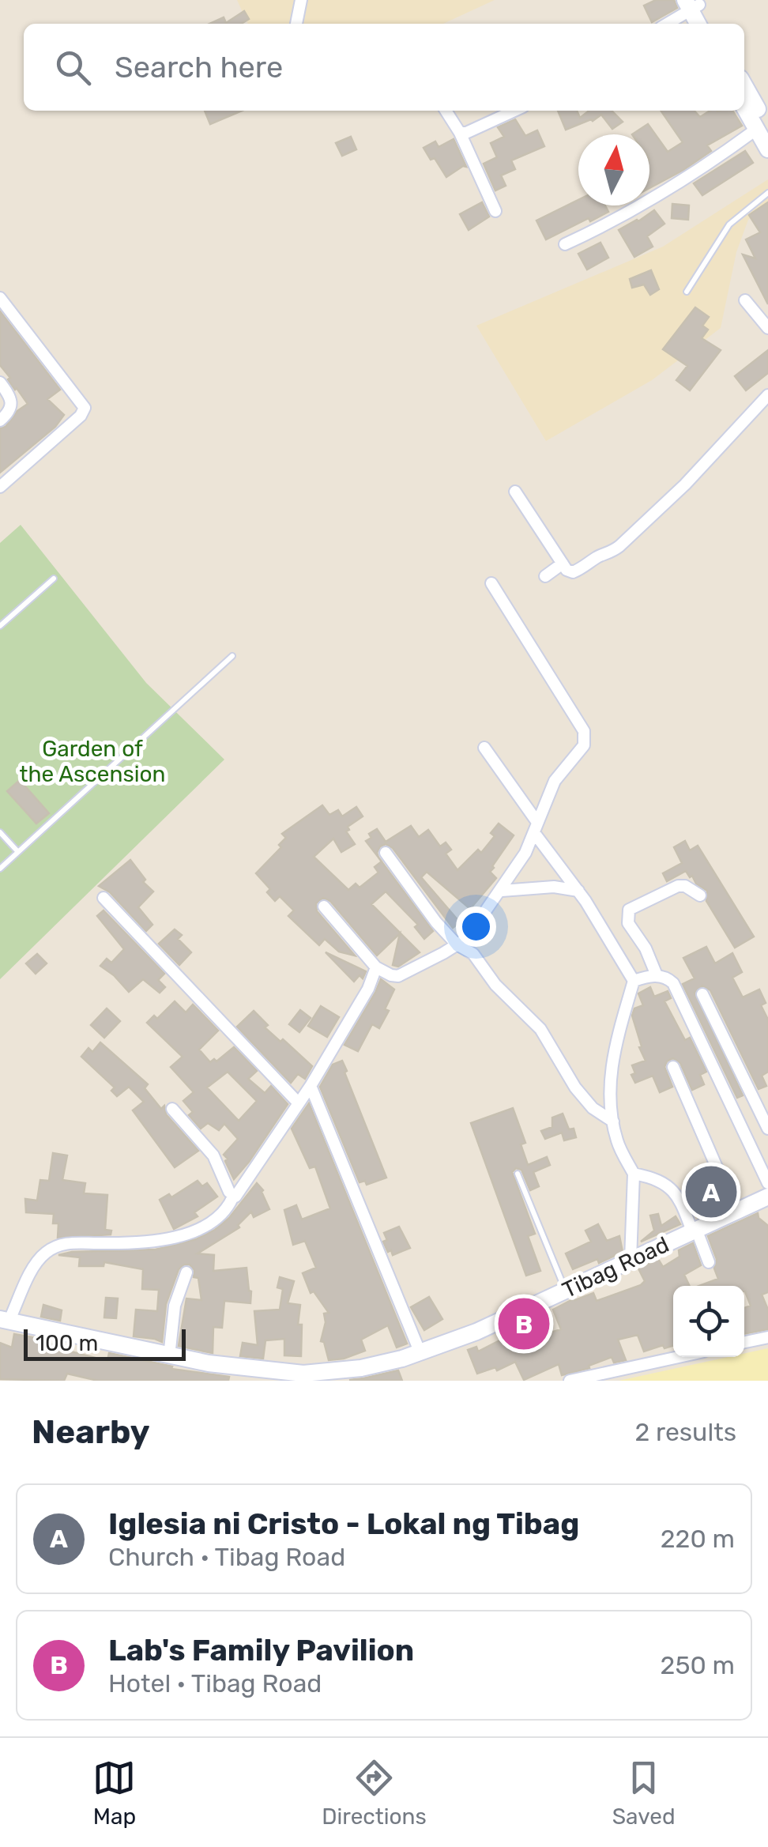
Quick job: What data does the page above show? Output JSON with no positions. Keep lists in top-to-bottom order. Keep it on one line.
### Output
{"streets":{"street":["Tibag Road"]},"parks":["Garden of the Ascension"],"scale_bar":"100 m","north":"top","page":{"search":"Search here","pins":["A","B"],"scale":"100 m","heading":["Nearby","2 results"],"list":[{"mark":"A","name":"Iglesia ni Cristo - Lokal ng Tibag","note":"Church · Tibag Road","value":"220 m"},{"mark":"B","name":"Lab's Family Pavilion","note":"Hotel · Tibag Road","value":"250 m"}],"nav":["Map","Directions","Saved"]}}
